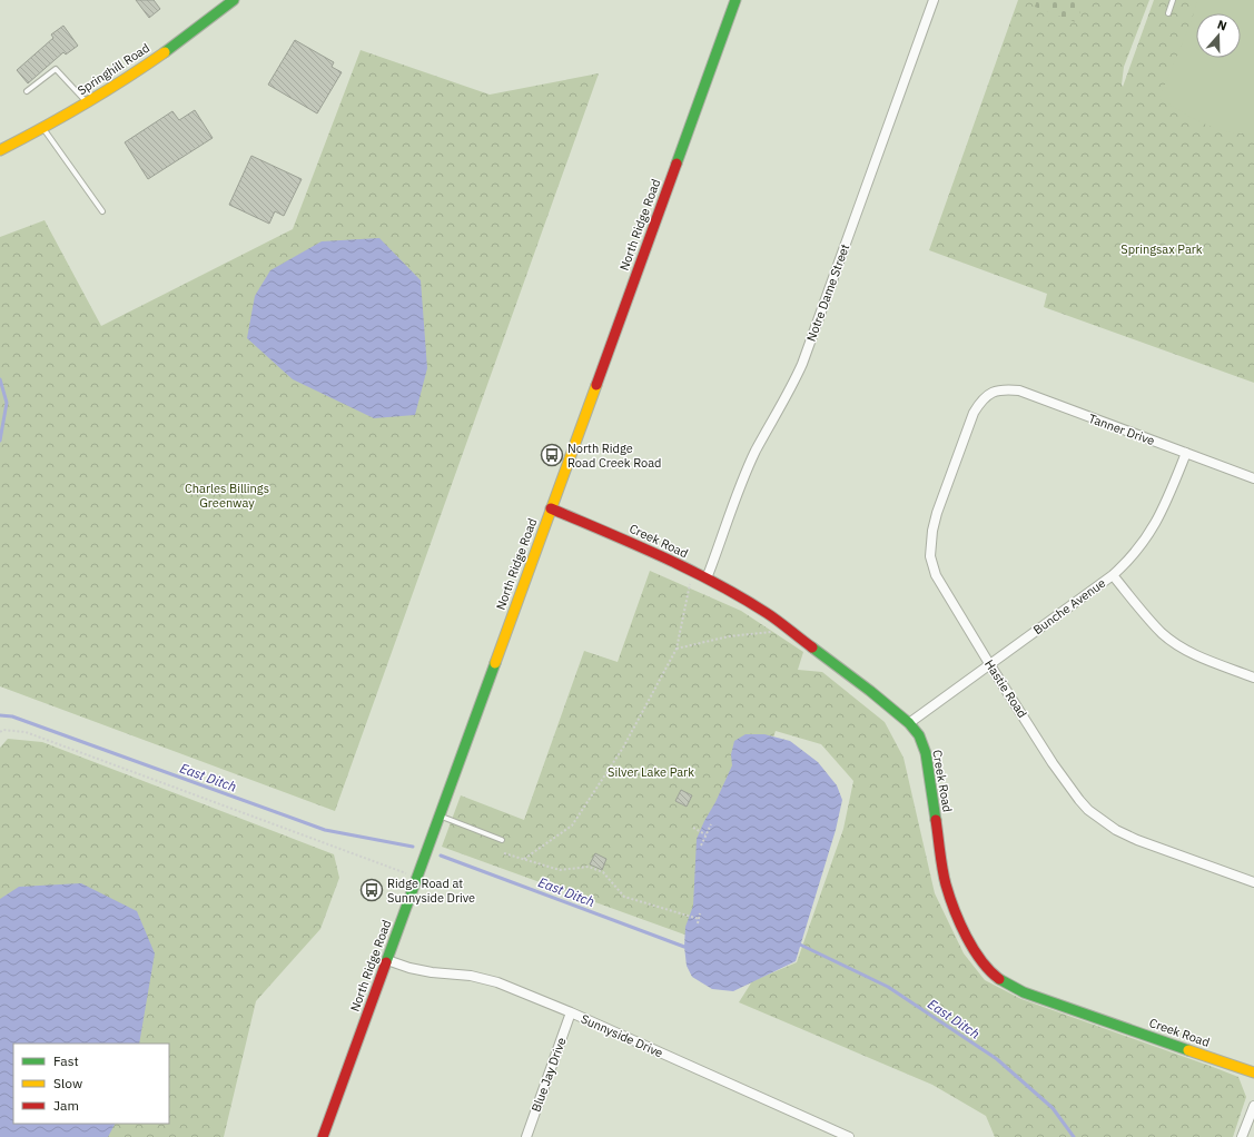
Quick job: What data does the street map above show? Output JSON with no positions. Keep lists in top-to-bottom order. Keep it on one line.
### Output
{"streets":{"street":["Springhill Road","North Ridge Road","Notre Dame Street","Tanner Drive","Creek Road","Bunche Avenue","Hastie Road","Sunnyside Drive","Blue Jay Drive"]},"crossings":[["North Ridge Road","Creek Road"],["North Ridge Road","Sunnyside Drive"],["Notre Dame Street","Creek Road"],["Tanner Drive","Bunche Avenue"],["Tanner Drive","Hastie Road"],["Creek Road","Bunche Avenue"],["Bunche Avenue","Hastie Road"],["Sunnyside Drive","Blue Jay Drive"]],"water":["East Ditch"],"parks":["Springsax Park","Charles Billings Greenway","Silver Lake Park"],"places":{"bus stop":["North Ridge Road Creek Road","Ridge Road at Sunnyside Drive"]},"legend":["Fast","Slow","Jam"],"north":"top"}
